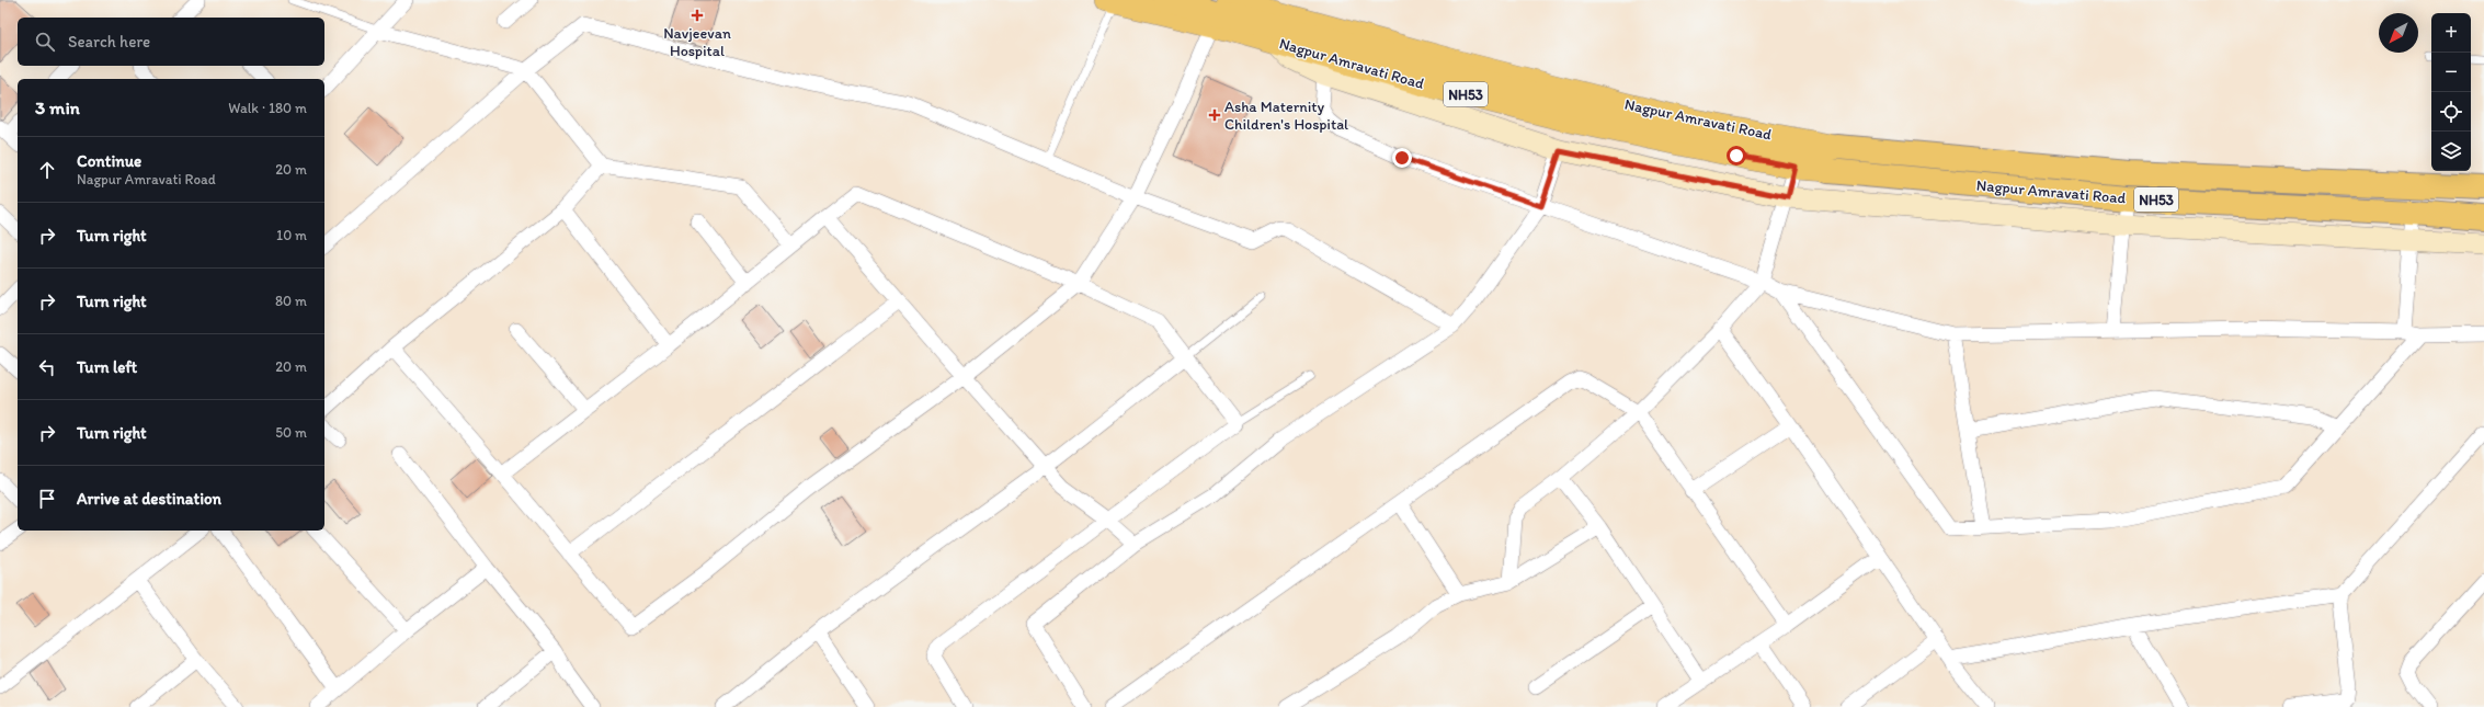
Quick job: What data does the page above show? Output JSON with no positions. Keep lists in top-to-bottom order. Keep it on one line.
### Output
{"streets":{"highway":["Nagpur Amravati Road","NH53"]},"places":{"health":["Navjeevan Hospital","Asha Maternity Children's Hospital"]},"north":"bottom left","page":{"map_buttons":["+","−"],"search":"Search here","heading":["3 min","Walk · 180 m"],"list":[["Continue","Nagpur Amravati Road","20 m"],["Turn right","10 m"],["Turn right","80 m"],["Turn left","20 m"],["Turn right","50 m"],"Arrive at destination"]}}
